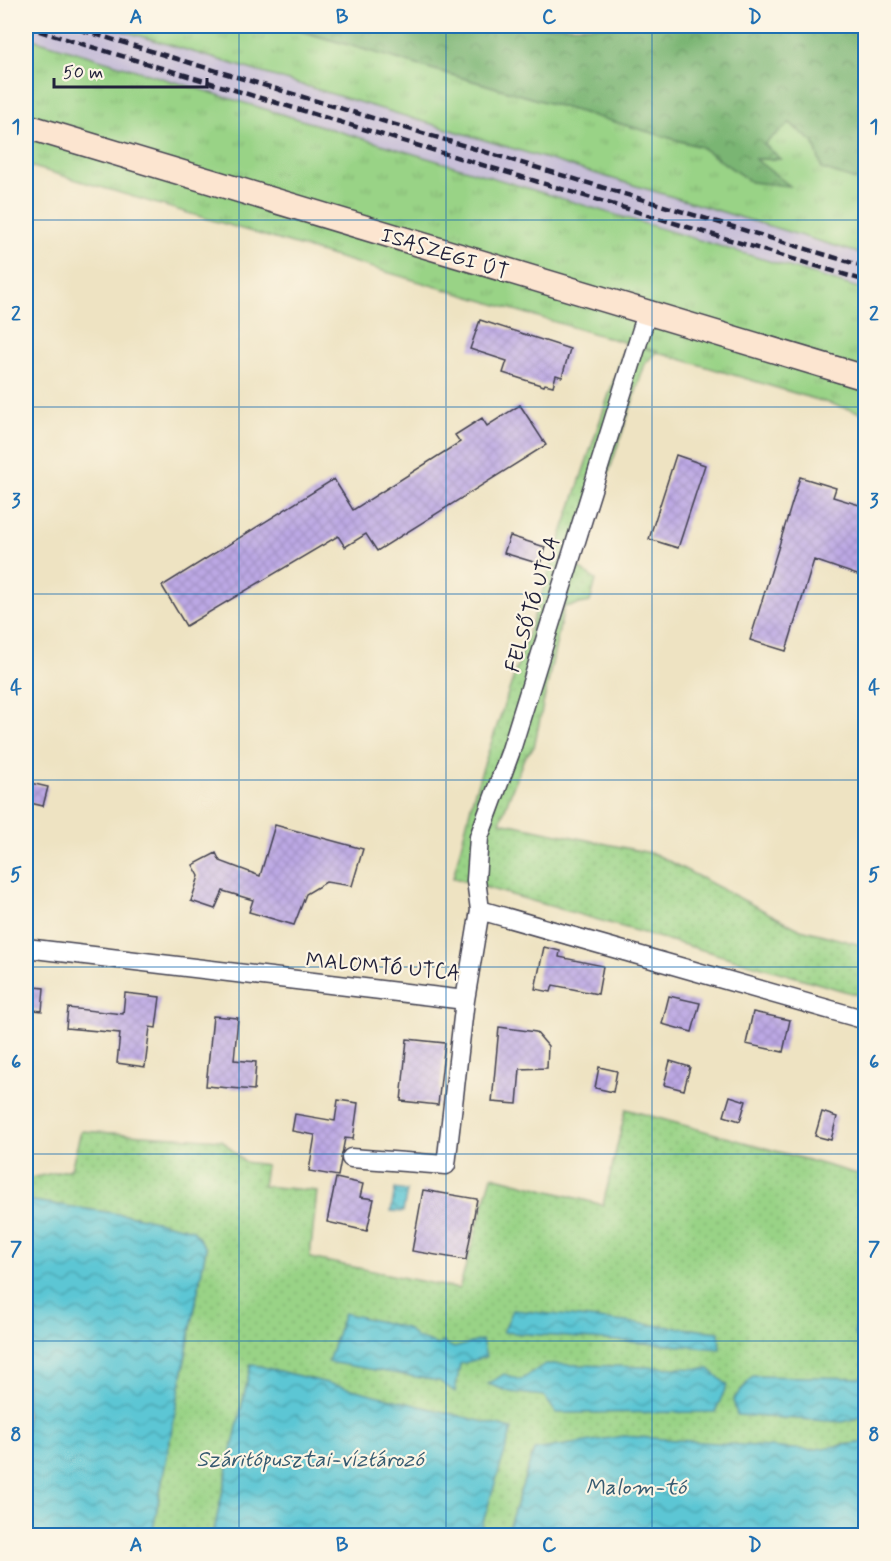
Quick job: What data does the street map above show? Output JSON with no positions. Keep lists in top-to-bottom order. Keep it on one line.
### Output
{"streets":{"main road":["ISASZEGI ÚT"],"street":["FELSŐTÓ UTCA","MALOMTÓ UTCA"]},"crossings":[["ISASZEGI ÚT","FELSŐTÓ UTCA"],["FELSŐTÓ UTCA","MALOMTÓ UTCA"]],"water":["Száritópusztai-víztározó","Malom-tó"],"scale_bar":"50 m","grid":{"columns":["A","B","C","D"],"rows":["1","2","3","4","5","6","7","8"]}}
